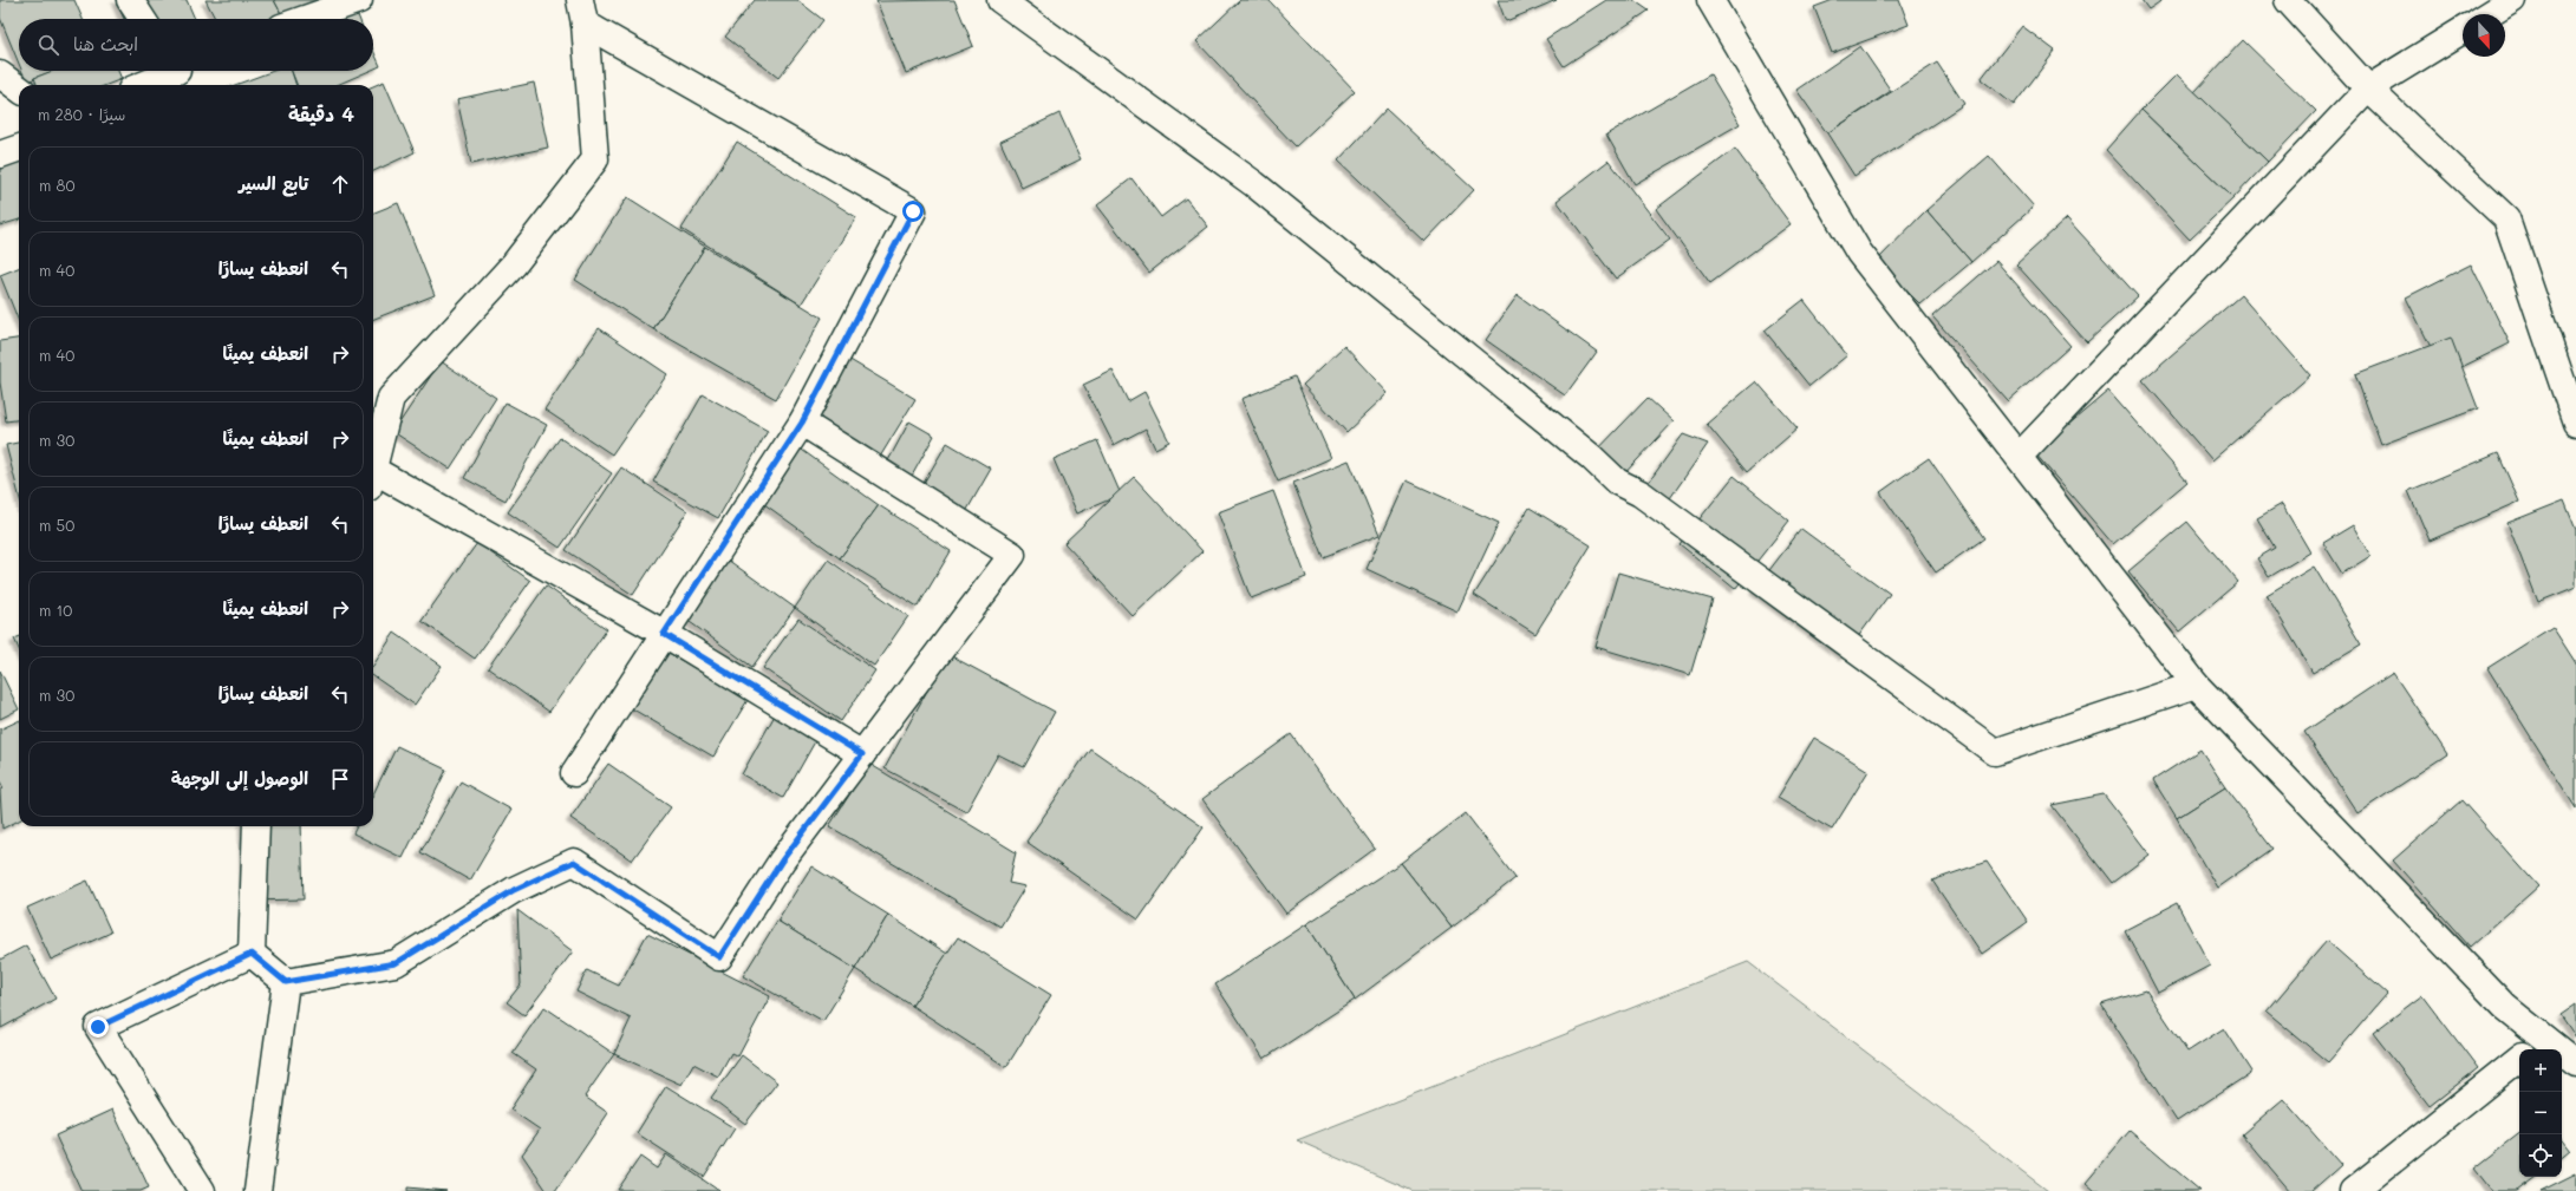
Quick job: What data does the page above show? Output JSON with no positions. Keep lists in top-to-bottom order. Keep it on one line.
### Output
{"north":"bottom","page":{"search":"ابحث هنا","heading":["4 دقيقة","سيرًا · 280 m"],"list":[["تابع السير","80 m"],["انعطف يسارًا","40 m"],["انعطف يمينًا","40 m"],["انعطف يمينًا","30 m"],["انعطف يسارًا","50 m"],["انعطف يمينًا","10 m"],["انعطف يسارًا","30 m"],"الوصول إلى الوجهة"],"map_buttons":["+","−"]}}
